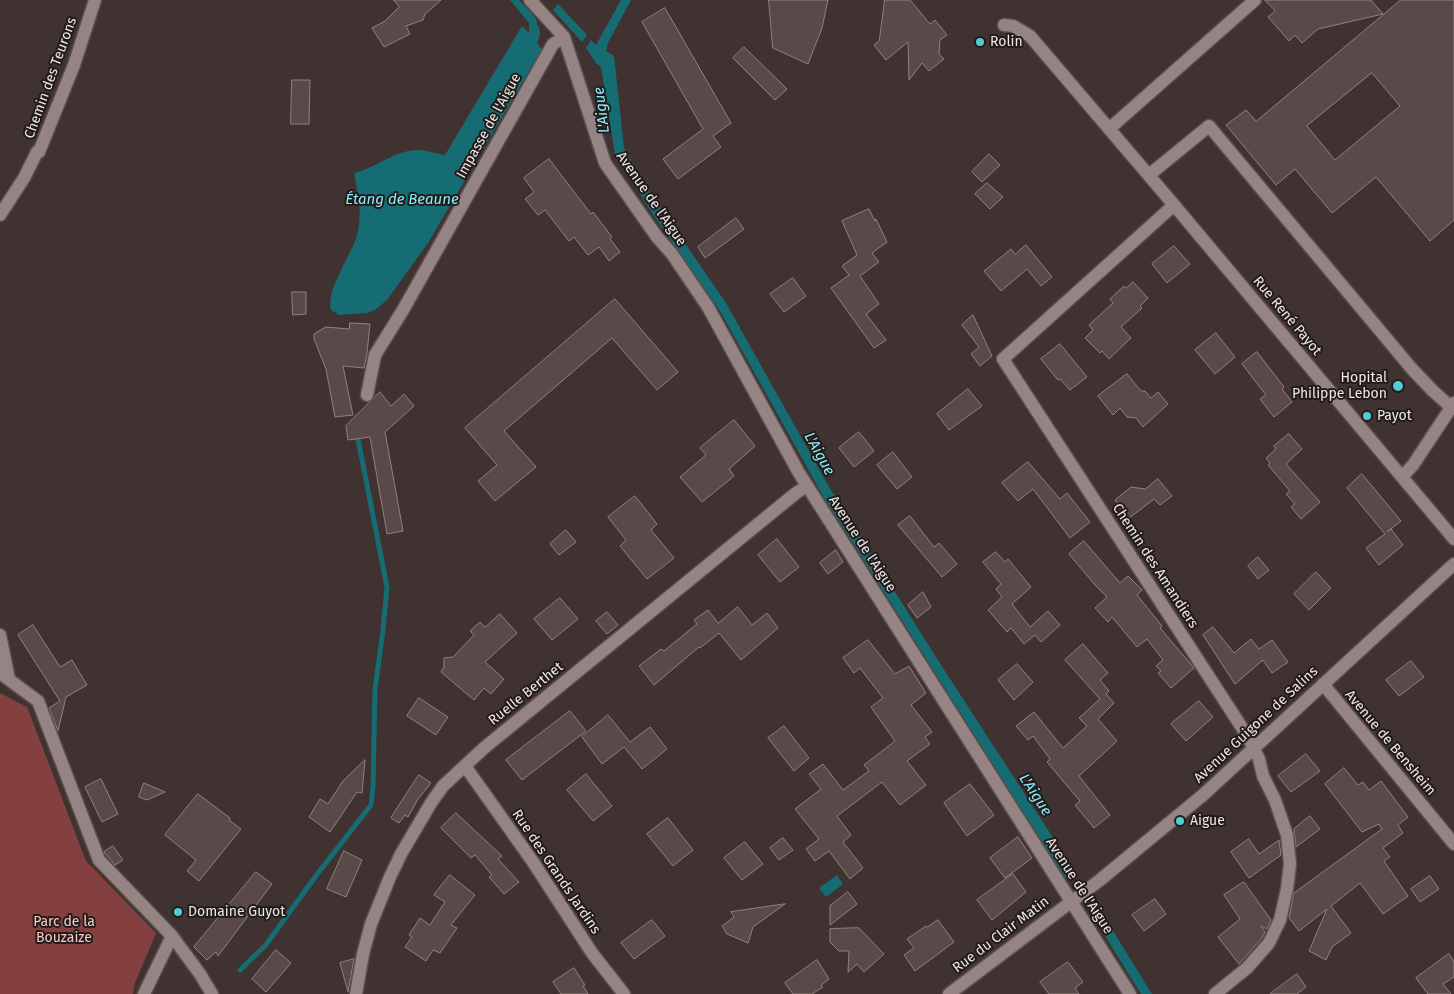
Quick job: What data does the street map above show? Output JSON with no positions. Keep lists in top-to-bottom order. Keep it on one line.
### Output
{"streets":{"street":["Chemin des Teurons","Impasse de l'Aigue","Avenue de l'Aigue","Rue René Payot","Chemin des Amandiers","Ruelle Berthet","Avenue Guigone de Salins","Avenue de Bensheim","Rue des Grands Jardins","Rue du Clair Matin"]},"crossings":[["Impasse de l'Aigue","Avenue de l'Aigue"],["Avenue de l'Aigue","Ruelle Berthet"],["Avenue de l'Aigue","Avenue Guigone de Salins"],["Avenue de l'Aigue","Rue du Clair Matin"],["Rue René Payot","Chemin des Amandiers"],["Chemin des Amandiers","Avenue Guigone de Salins"],["Ruelle Berthet","Rue des Grands Jardins"],["Avenue Guigone de Salins","Avenue de Bensheim"],["Avenue Guigone de Salins","Rue du Clair Matin"]],"water":["L'Aigue","Étang de Beaune"],"parks":["Parc de la Bouzaize"],"places":["Rolin","Hopital Philippe Lebon","Payot","Aigue","Domaine Guyot"]}
